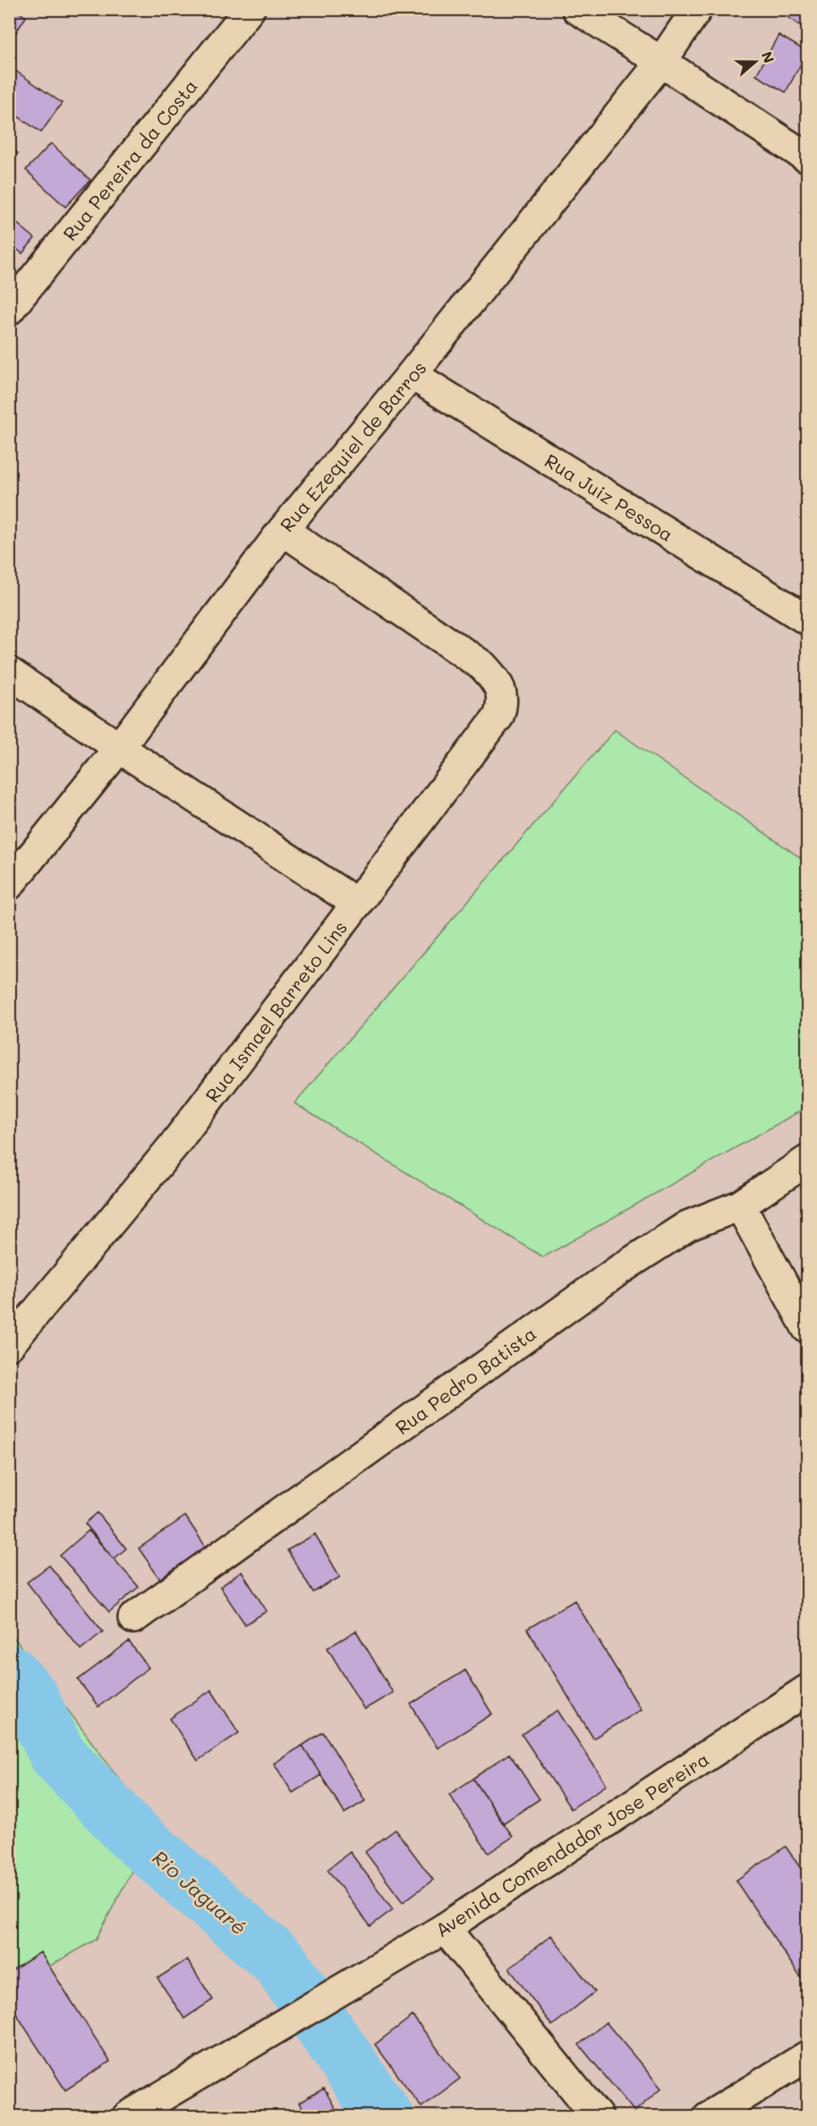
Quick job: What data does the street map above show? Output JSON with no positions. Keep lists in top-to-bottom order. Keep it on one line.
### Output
{"streets":{"street":["Rua Pereira da Costa","Rua Ezequiel de Barros","Rua Juiz Pessoa","Rua Ismael Barreto Lins","Rua Pedro Batista","Avenida Comendador Jose Pereira"]},"crossings":[["Rua Ezequiel de Barros","Rua Juiz Pessoa"],["Rua Ezequiel de Barros","Rua Ismael Barreto Lins"]],"water":["Rio Jaguaré"],"north":"right"}
